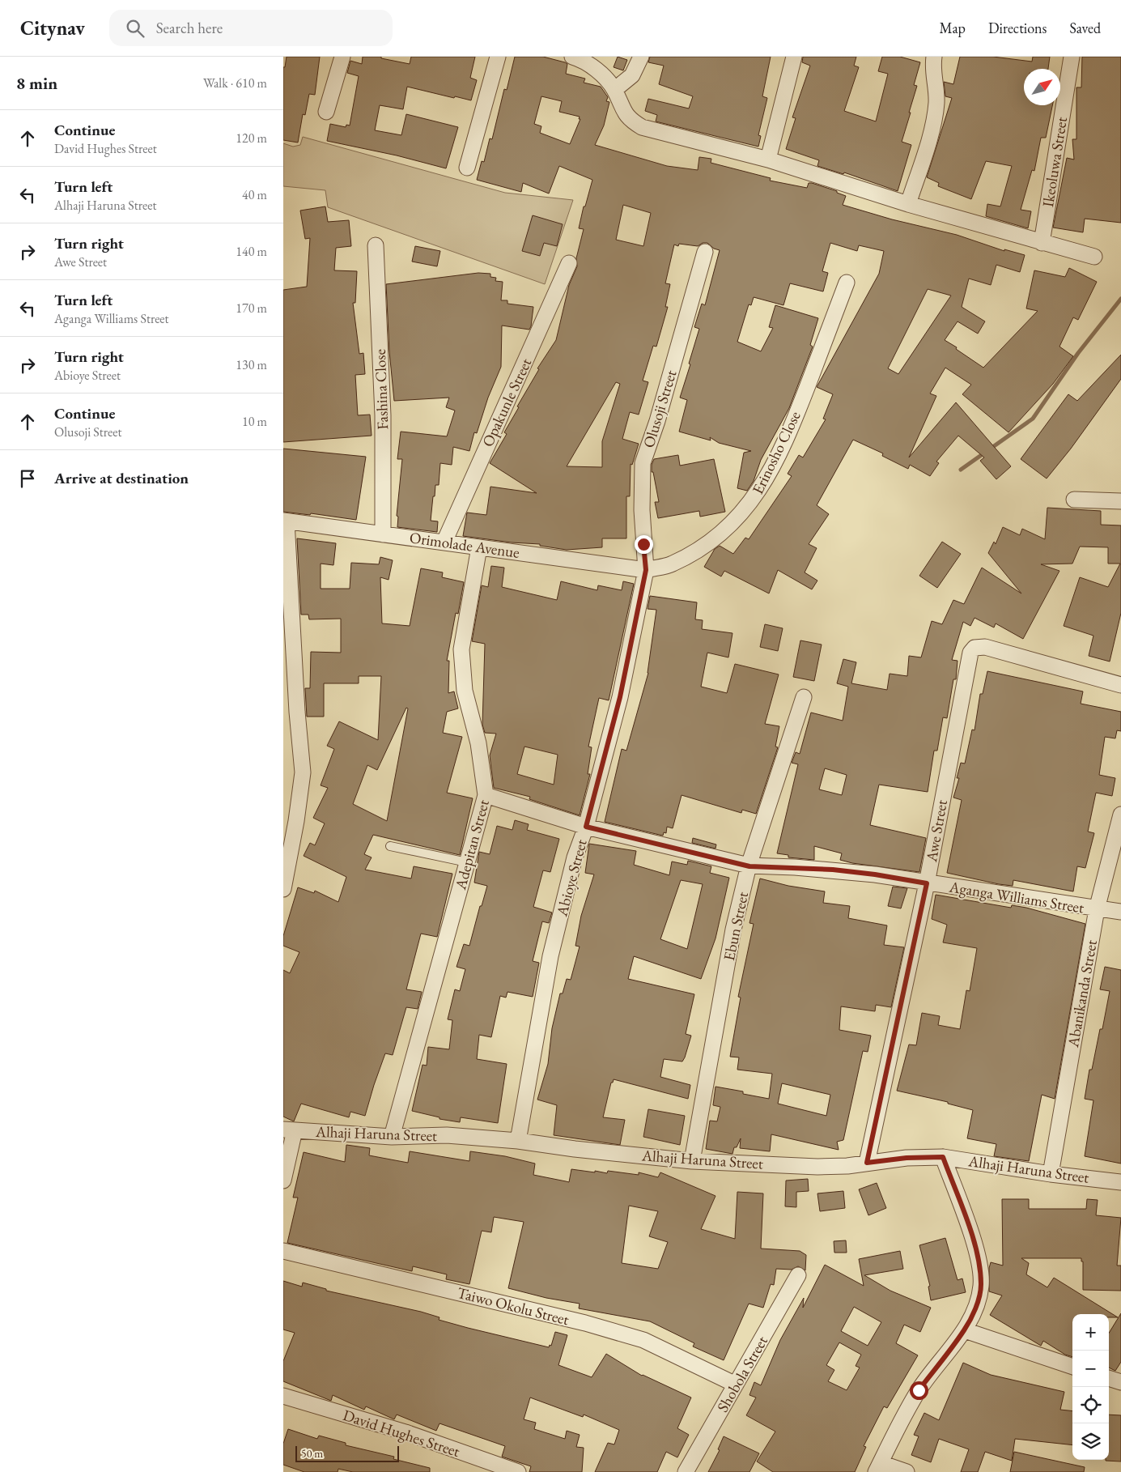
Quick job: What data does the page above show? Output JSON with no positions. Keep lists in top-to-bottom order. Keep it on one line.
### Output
{"streets":{"street":["Ikeoluwa Street","Fashina Close","Opakunle Street","Olusoji Street","Erinosho Close","Orimolade Avenue","Awe Street","Adepitan Street","Abioye Street","Aganga Williams Street","Ebun Street","Abanikanda Street","Alhaji Haruna Street","Taiwo Okolu Street","Shobola Street","David Hughes Street"]},"crossings":[["Fashina Close","Orimolade Avenue"],["Opakunle Street","Orimolade Avenue"],["Olusoji Street","Erinosho Close"],["Olusoji Street","Orimolade Avenue"],["Olusoji Street","Abioye Street"],["Erinosho Close","Orimolade Avenue"],["Erinosho Close","Abioye Street"],["Orimolade Avenue","Adepitan Street"],["Orimolade Avenue","Abioye Street"],["Awe Street","Aganga Williams Street"],["Awe Street","Alhaji Haruna Street"],["Adepitan Street","Aganga Williams Street"],["Adepitan Street","Alhaji Haruna Street"],["Abioye Street","Aganga Williams Street"],["Abioye Street","Alhaji Haruna Street"],["Aganga Williams Street","Ebun Street"],["Aganga Williams Street","Abanikanda Street"],["Ebun Street","Alhaji Haruna Street"],["Abanikanda Street","Alhaji Haruna Street"],["Taiwo Okolu Street","Shobola Street"]],"scale_bar":"50 m","north":"top right","page":{"header":"Citynav","search":"Search here","nav":["Map","Directions","Saved"],"heading":["8 min","Walk · 610 m"],"list":[["Continue","David Hughes Street","120 m"],["Turn left","Alhaji Haruna Street","40 m"],["Turn right","Awe Street","140 m"],["Turn left","Aganga Williams Street","170 m"],["Turn right","Abioye Street","130 m"],["Continue","Olusoji Street","10 m"],"Arrive at destination"],"map_buttons":["+","−"],"scale":"50 m"}}
